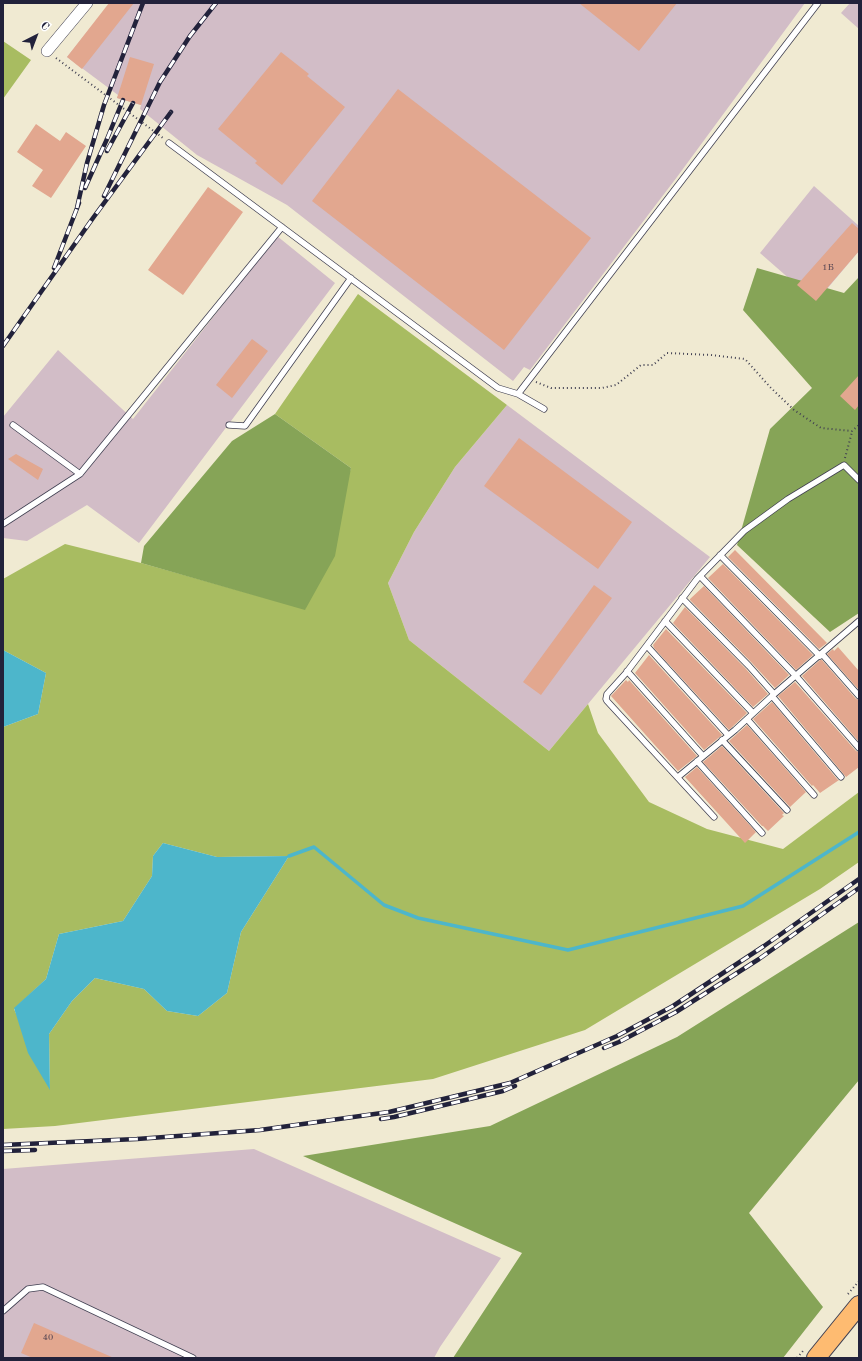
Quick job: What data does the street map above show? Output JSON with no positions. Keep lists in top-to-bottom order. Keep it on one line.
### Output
{"house_numbers":["1Б","40"],"north":"top right"}
